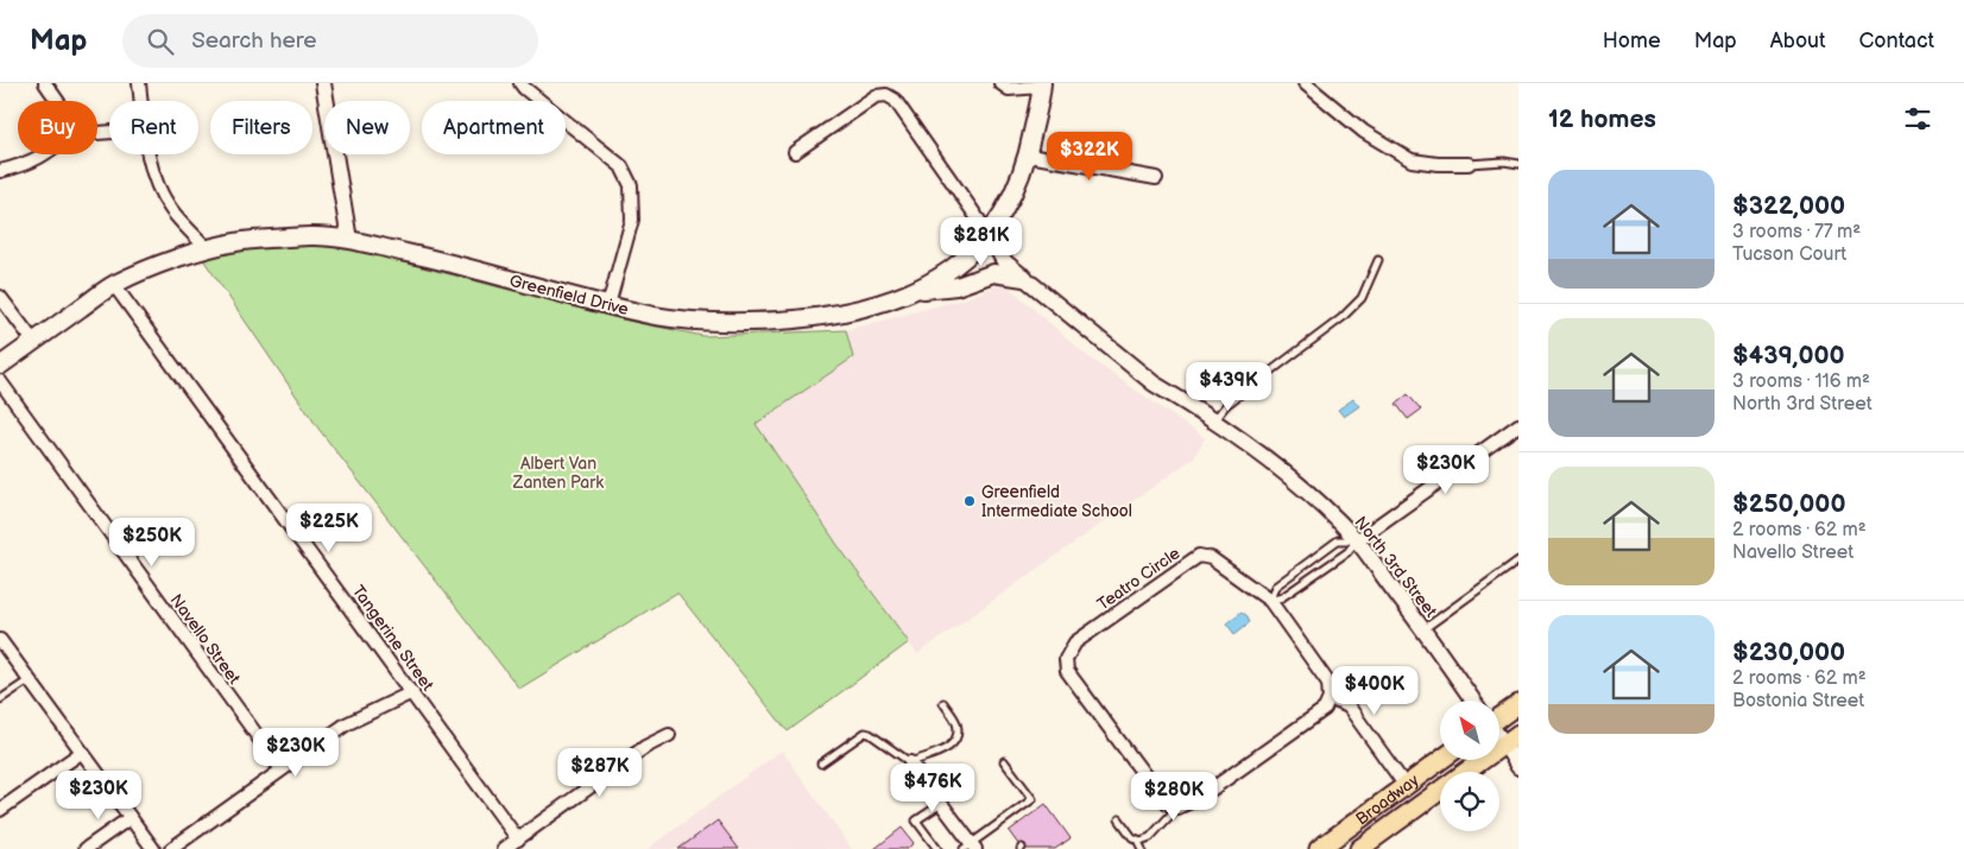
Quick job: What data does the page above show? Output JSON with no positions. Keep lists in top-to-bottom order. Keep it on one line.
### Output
{"streets":{"main road":["Greenfield Drive","Broadway"],"street":["North 3rd Street","Teatro Circle","Tangerine Street","Navello Street"]},"crossings":[["Greenfield Drive","North 3rd Street"],["Greenfield Drive","Tangerine Street"]],"parks":["Albert Van Zanten Park"],"places":["Greenfield Intermediate School"],"north":"top left","page":{"header":"Map","search":"Search here","nav":["Home","Map","About","Contact"],"heading":"12 homes","chip":["Buy","Rent","Filters","New","Apartment"],"price":["$322K","$281K","$439K","$230K","$225K","$250K","$400K","$230K","$287K","$476K","$230K","$280K"],"list":[{"name":"$322,000","note":"3 rooms · 77 m² · Tucson Court"},{"name":"$439,000","note":"3 rooms · 116 m² · North 3rd Street"},{"name":"$250,000","note":"2 rooms · 62 m² · Navello Street"},{"name":"$230,000","note":"2 rooms · 62 m² · Bostonia Street"}]}}
